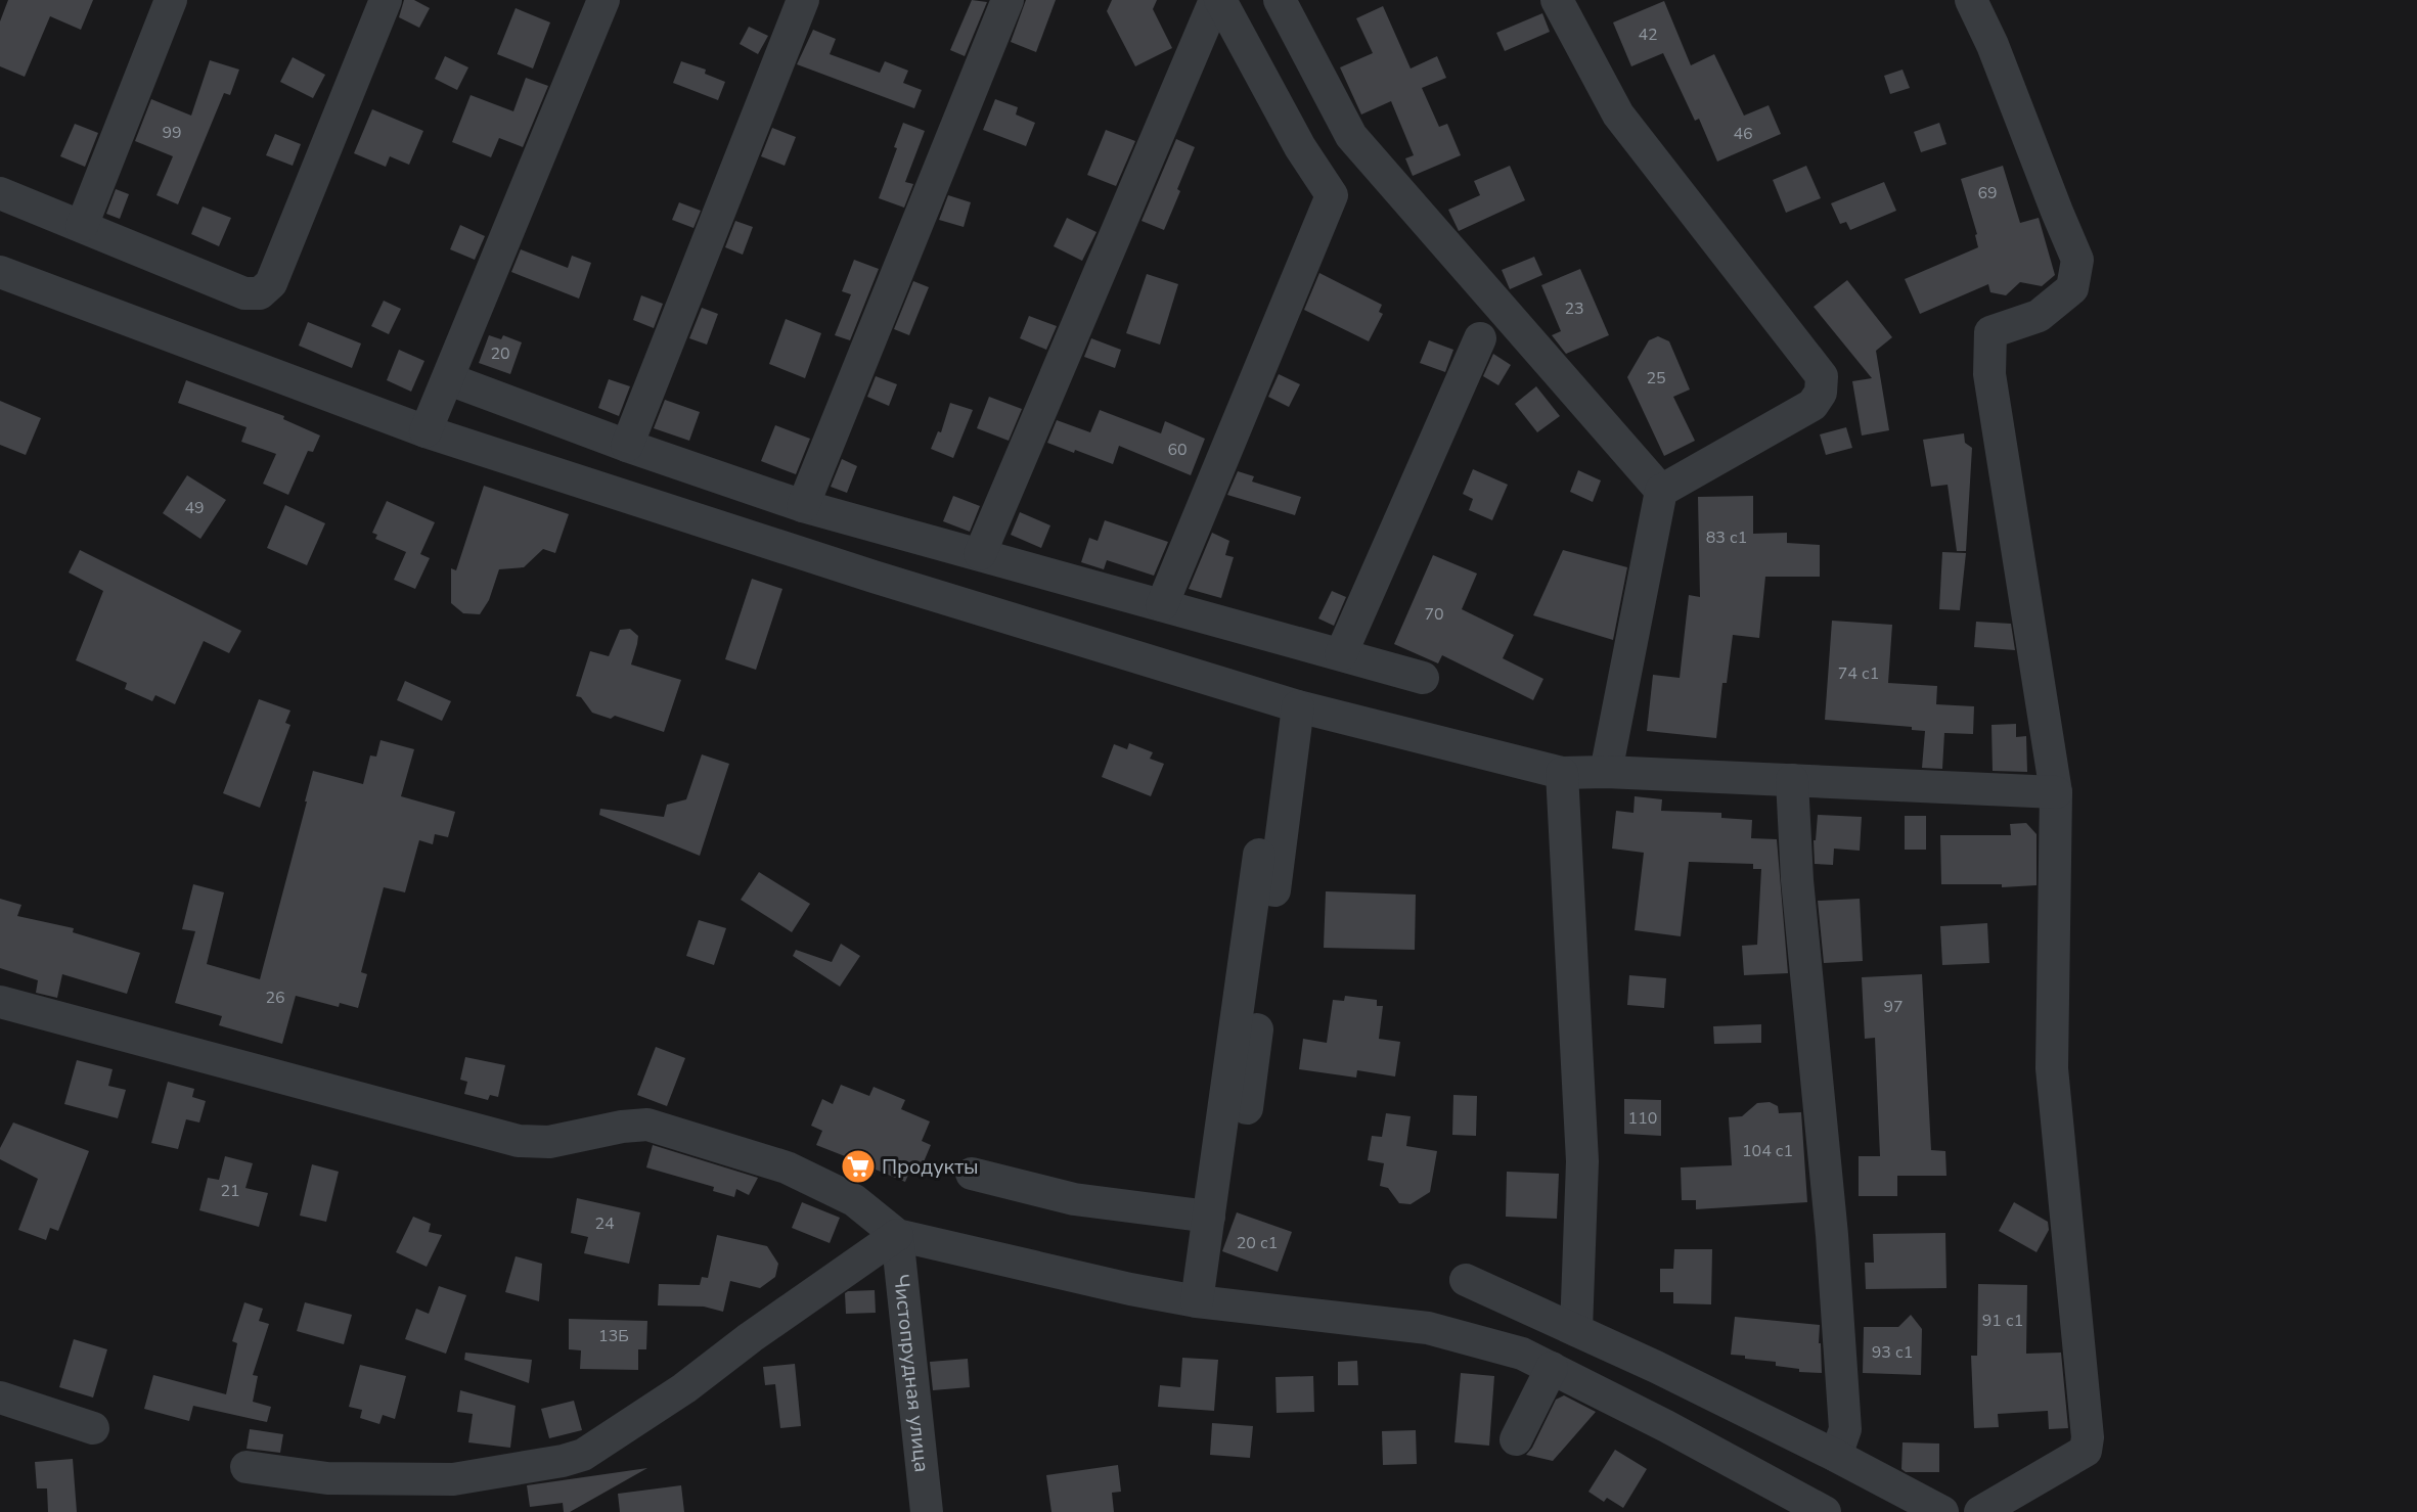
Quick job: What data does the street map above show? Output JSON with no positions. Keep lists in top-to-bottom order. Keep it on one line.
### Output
{"streets":{"street":["Чистопрудная улица"]},"places":{"supermarket":["Продукты"]},"house_numbers":["42","99","46","69","23","20","25","60","49","83 с1","70","74 с1","26","97","110","104 с1","21","24","20 с1","91 с1","13Б","93 с1"]}
